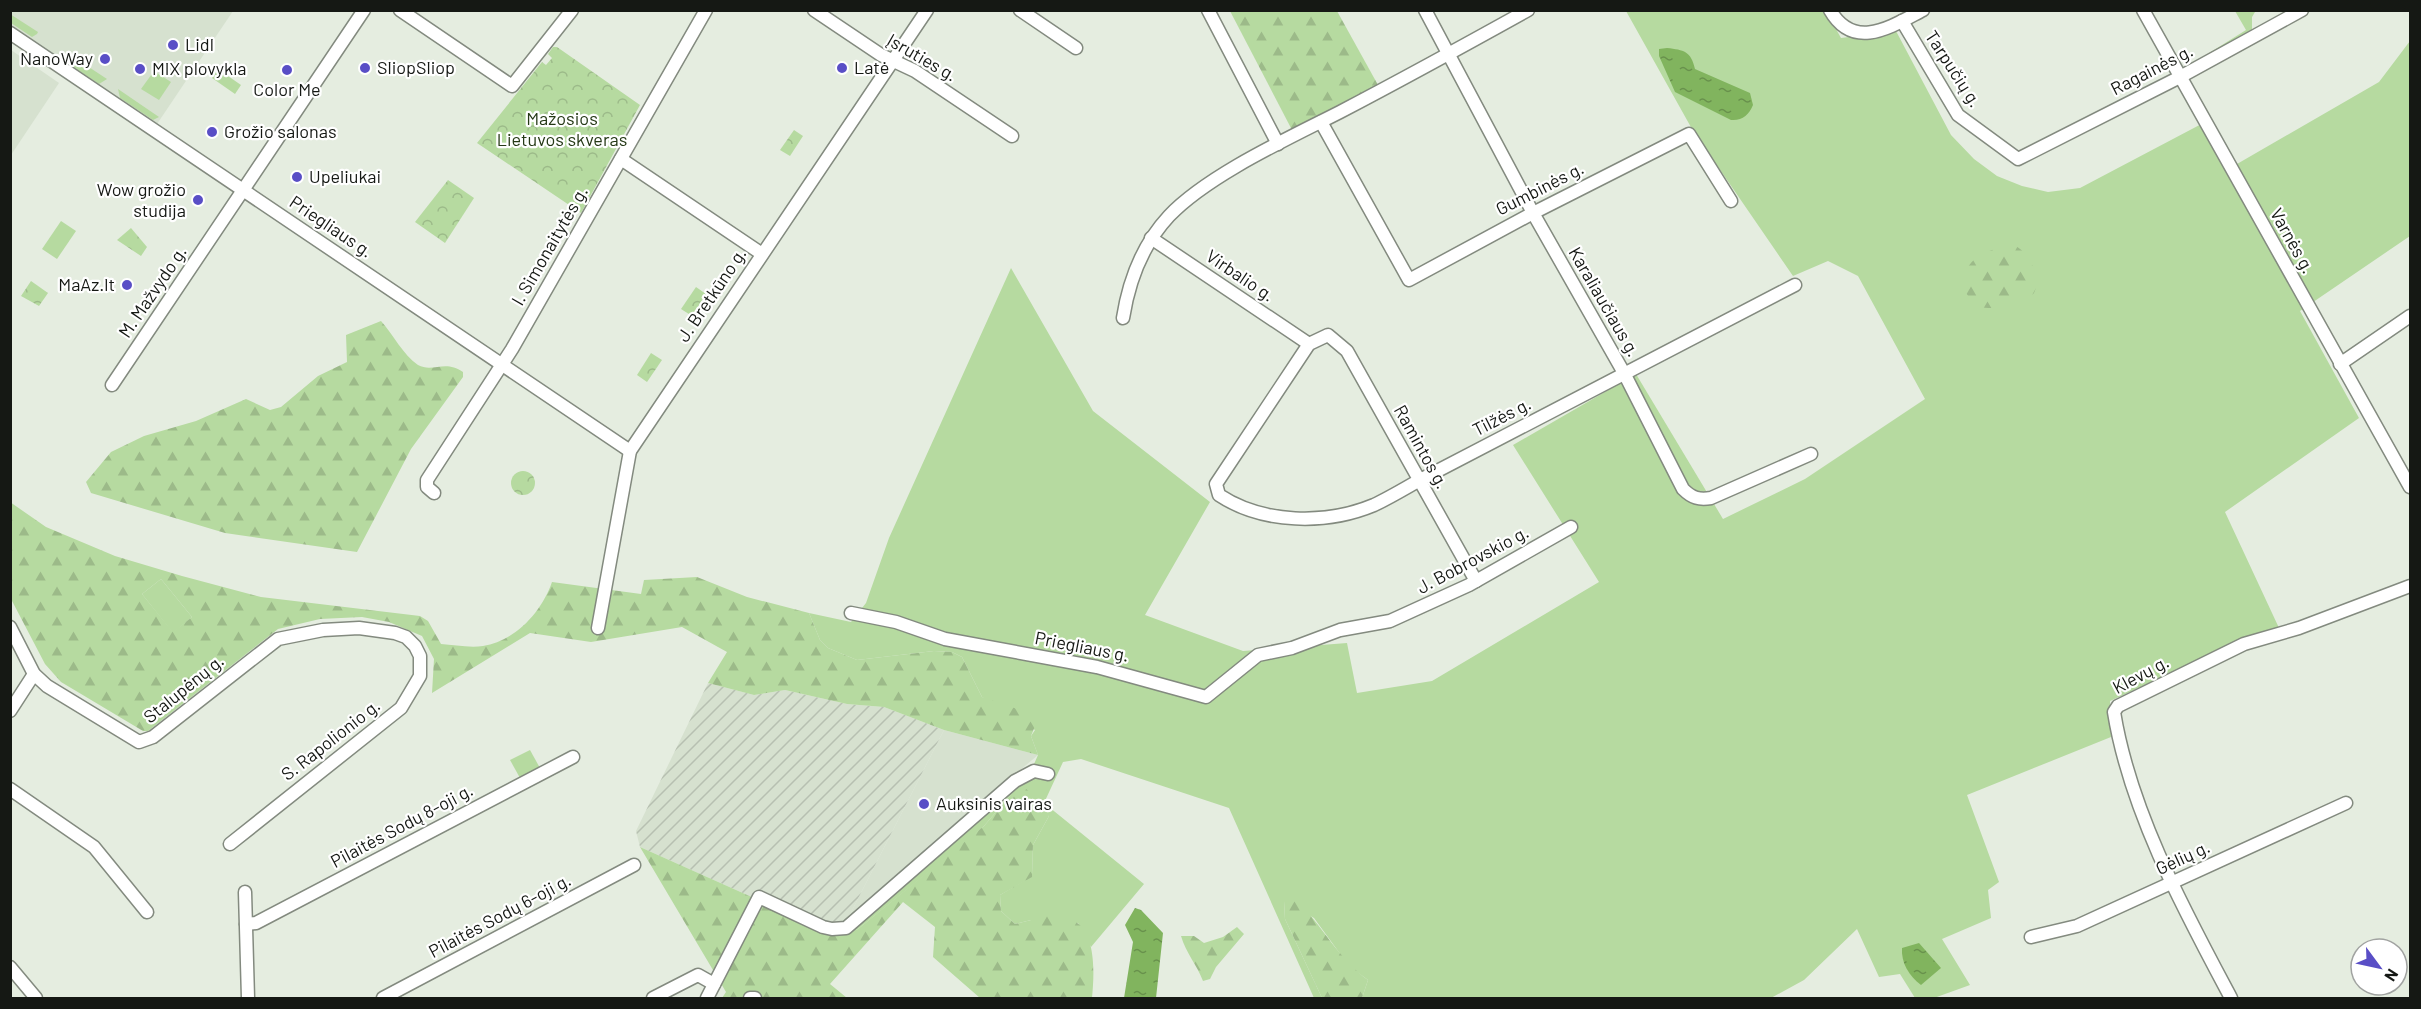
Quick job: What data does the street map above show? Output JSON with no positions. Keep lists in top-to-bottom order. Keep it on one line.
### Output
{"streets":{"street":["Įsruties g.","Tarpučių g.","Ragainės g.","Gumbinės g.","Priegliaus g.","Varnės g.","I. Simonaitytės g.","Virbalio g.","M. Mažvydo g.","J. Bretkūno g.","Karaliaučiaus g.","Tilžės g.","Ramintos g.","J. Bobrovskio g.","Klevų g.","Stalupėnų g.","S. Rapolionio g.","Pilaitės Sodų 8-oji g.","Gėlių g.","Pilaitės Sodų 6-oji g."]},"crossings":[["Įsruties g.","J. Bretkūno g."],["Tarpučių g.","Ragainės g."],["Ragainės g.","Varnės g."],["Gumbinės g.","Karaliaučiaus g."],["Priegliaus g.","I. Simonaitytės g."],["Priegliaus g.","M. Mažvydo g."],["Priegliaus g.","J. Bretkūno g."],["Priegliaus g.","J. Bobrovskio g."],["Virbalio g.","Tilžės g."],["Virbalio g.","Ramintos g."],["Karaliaučiaus g.","Tilžės g."],["Tilžės g.","Ramintos g."],["Ramintos g.","J. Bobrovskio g."],["Klevų g.","Gėlių g."],["Stalupėnų g.","S. Rapolionio g."]],"parks":["Mažosios Lietuvos skveras"],"places":["Lidl","NanoWay","SliopSliop","Latė","MIX plovykla","Color Me","Grožio salonas","Upeliukai","Wow grožio studija","MaAz.lt","Auksinis vairas"],"north":"bottom right"}
